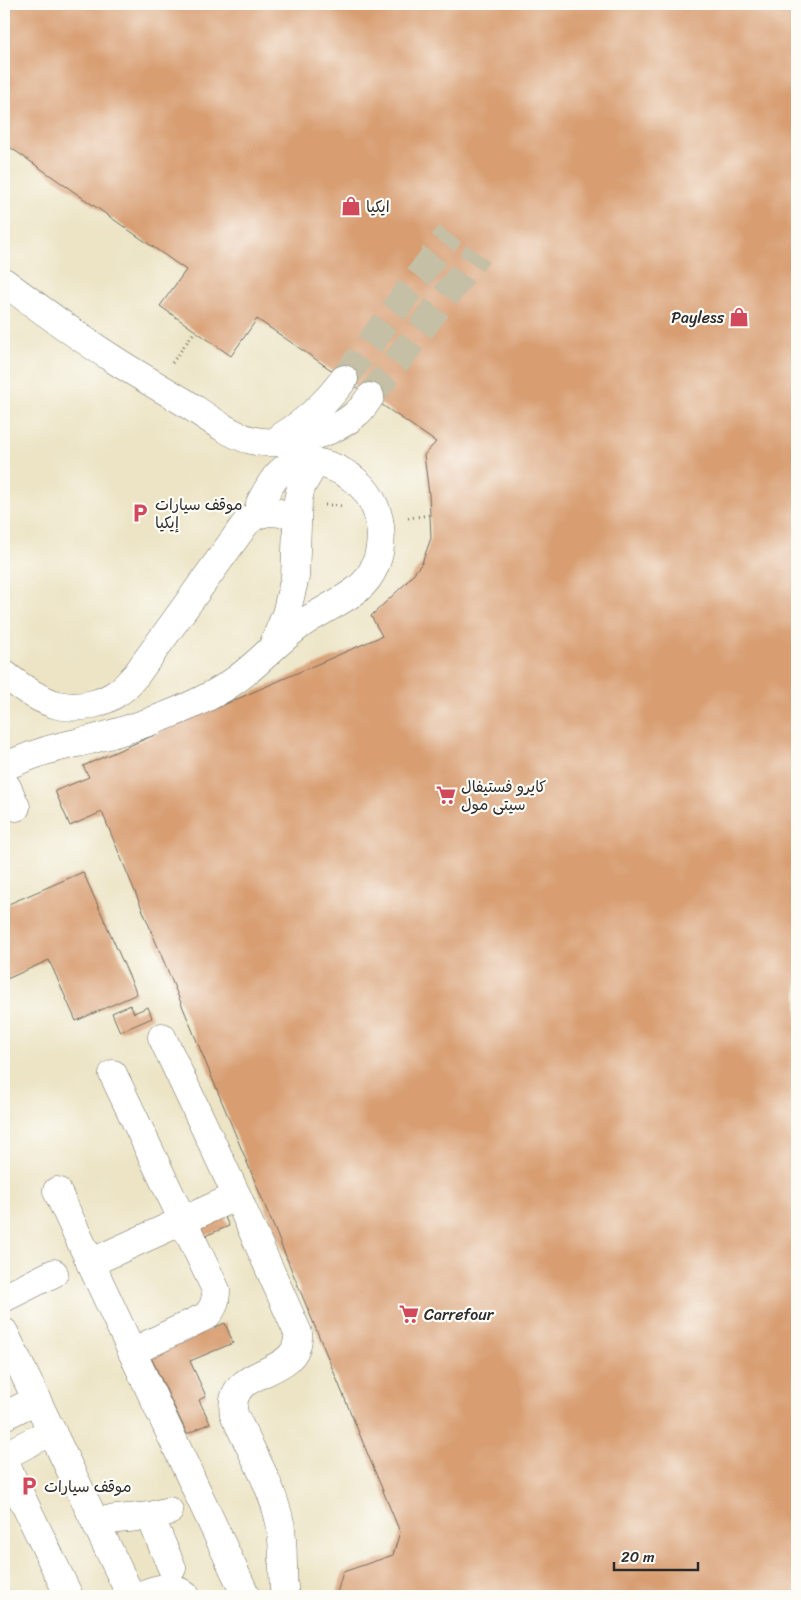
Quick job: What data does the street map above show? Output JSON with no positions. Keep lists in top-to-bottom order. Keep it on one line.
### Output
{"places":{"shop":["ايكيا","Payless"],"parking":["موقف سيارات إيكيا","موقف سيارات"],"supermarket":["كايرو فستيفال سيتى مول","Carrefour"]},"scale_bar":"20 m"}
